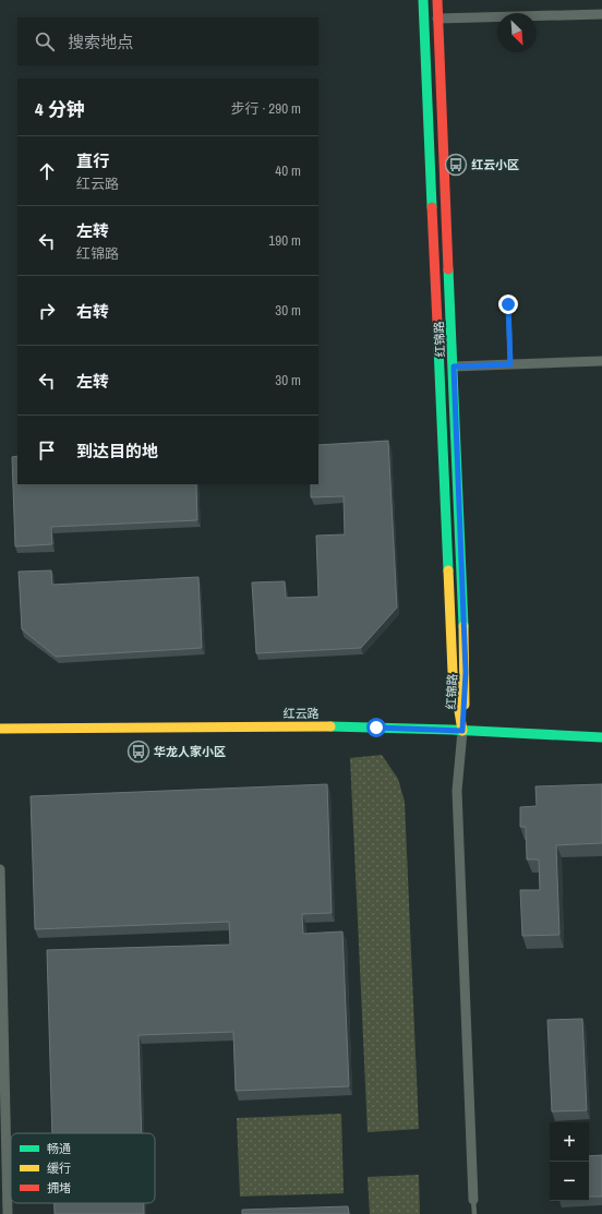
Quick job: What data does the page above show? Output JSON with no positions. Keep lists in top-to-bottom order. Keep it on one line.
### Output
{"streets":{"street":["红锦路","红云路"]},"crossings":[["红锦路","红云路"]],"places":{"bus stop":["红云小区","华龙人家小区"]},"legend":["畅通","缓行","拥堵"],"north":"bottom right","page":{"search":"搜索地点","heading":["4 分钟","步行 · 290 m"],"list":[["直行","红云路","40 m"],["左转","红锦路","190 m"],["右转","30 m"],["左转","30 m"],"到达目的地"],"map_buttons":["+","−"]}}
